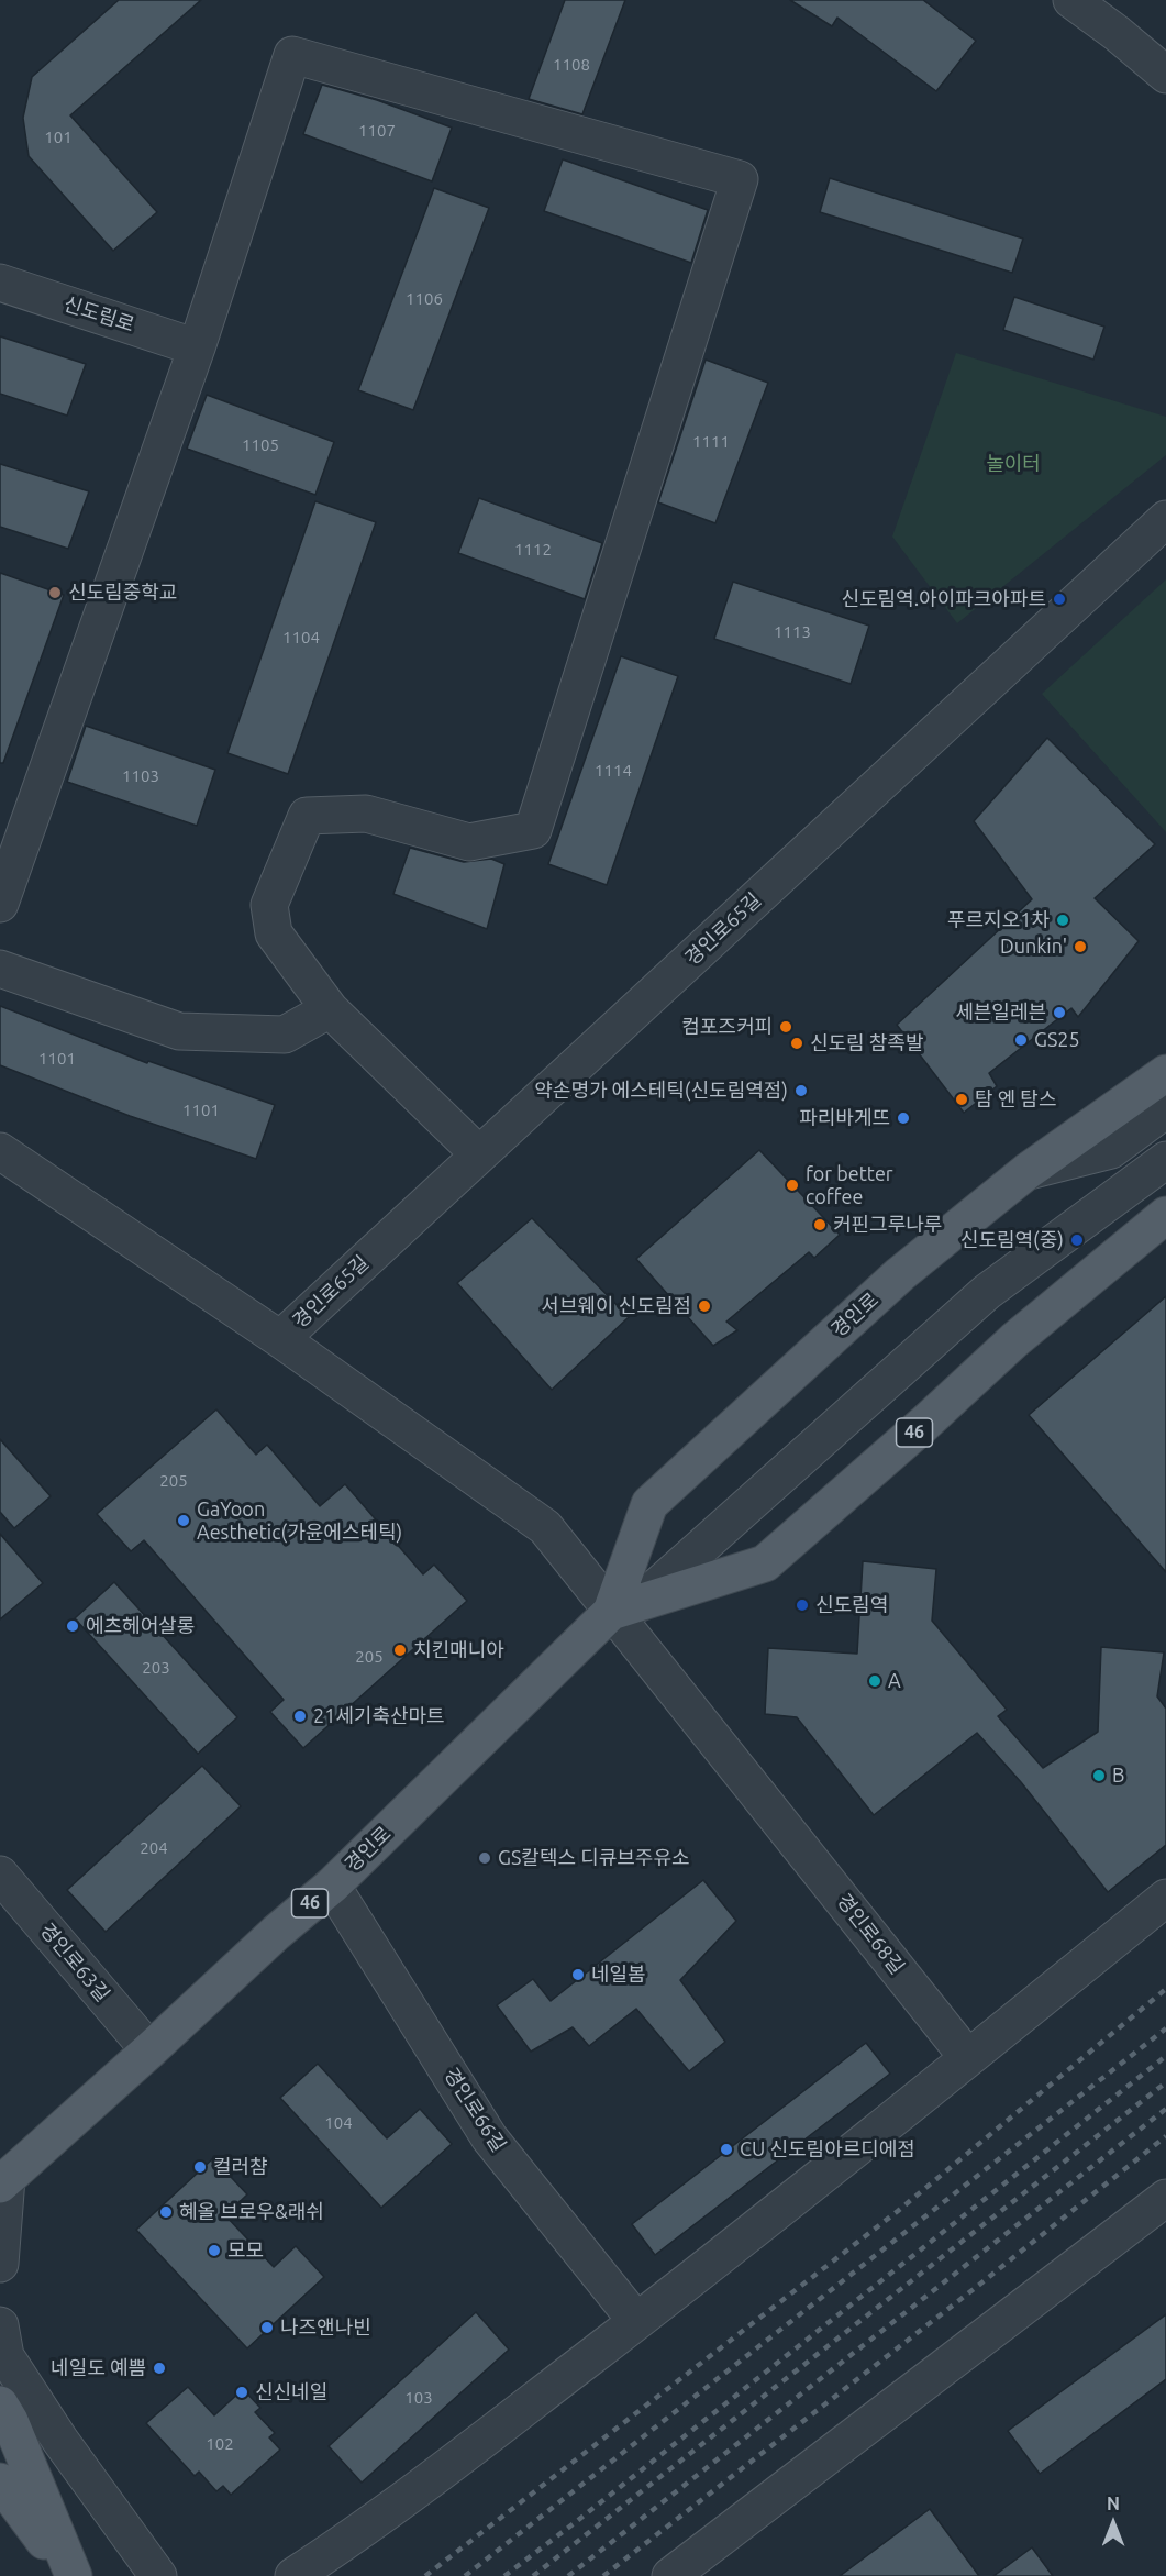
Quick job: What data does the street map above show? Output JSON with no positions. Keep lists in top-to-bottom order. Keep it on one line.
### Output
{"streets":{"main road":["경인로","46"],"street":["신도림로","경인로65길","경인로68길","경인로63길","경인로66길"]},"crossings":[["경인로65길","경인로"],["경인로65길","경인로68길"],["경인로","경인로68길"],["경인로","경인로63길"],["경인로","경인로66길"]],"parks":["놀이터"],"places":["신도림중학교","신도림역.아이파크아파트","푸르지오1차","Dunkin'","세븐일레븐","컴포즈커피","GS25","신도림 참족발","약손명가 에스테틱(신도림역점)","탐 엔 탐스","파리바게뜨","for better coffee","커핀그루나루","신도림역(중)","서브웨이 신도림점","GaYoon Aesthetic(가윤에스테틱)","신도림역","에츠헤어살롱","치킨매니아","A","21세기축산마트","B","GS칼텍스 디큐브주유소","네일봄","CU 신도림아르디에점","컬러챰","혜올 브로우&래쉬","모모","나즈앤나빈","네일도 예쁨","신신네일"],"house_numbers":["1108","1107","101","1106","1111","1105","1112","1113","1104","1114","1103","1101","1101","205","205","203","204","104","103","102"],"north":"top"}
